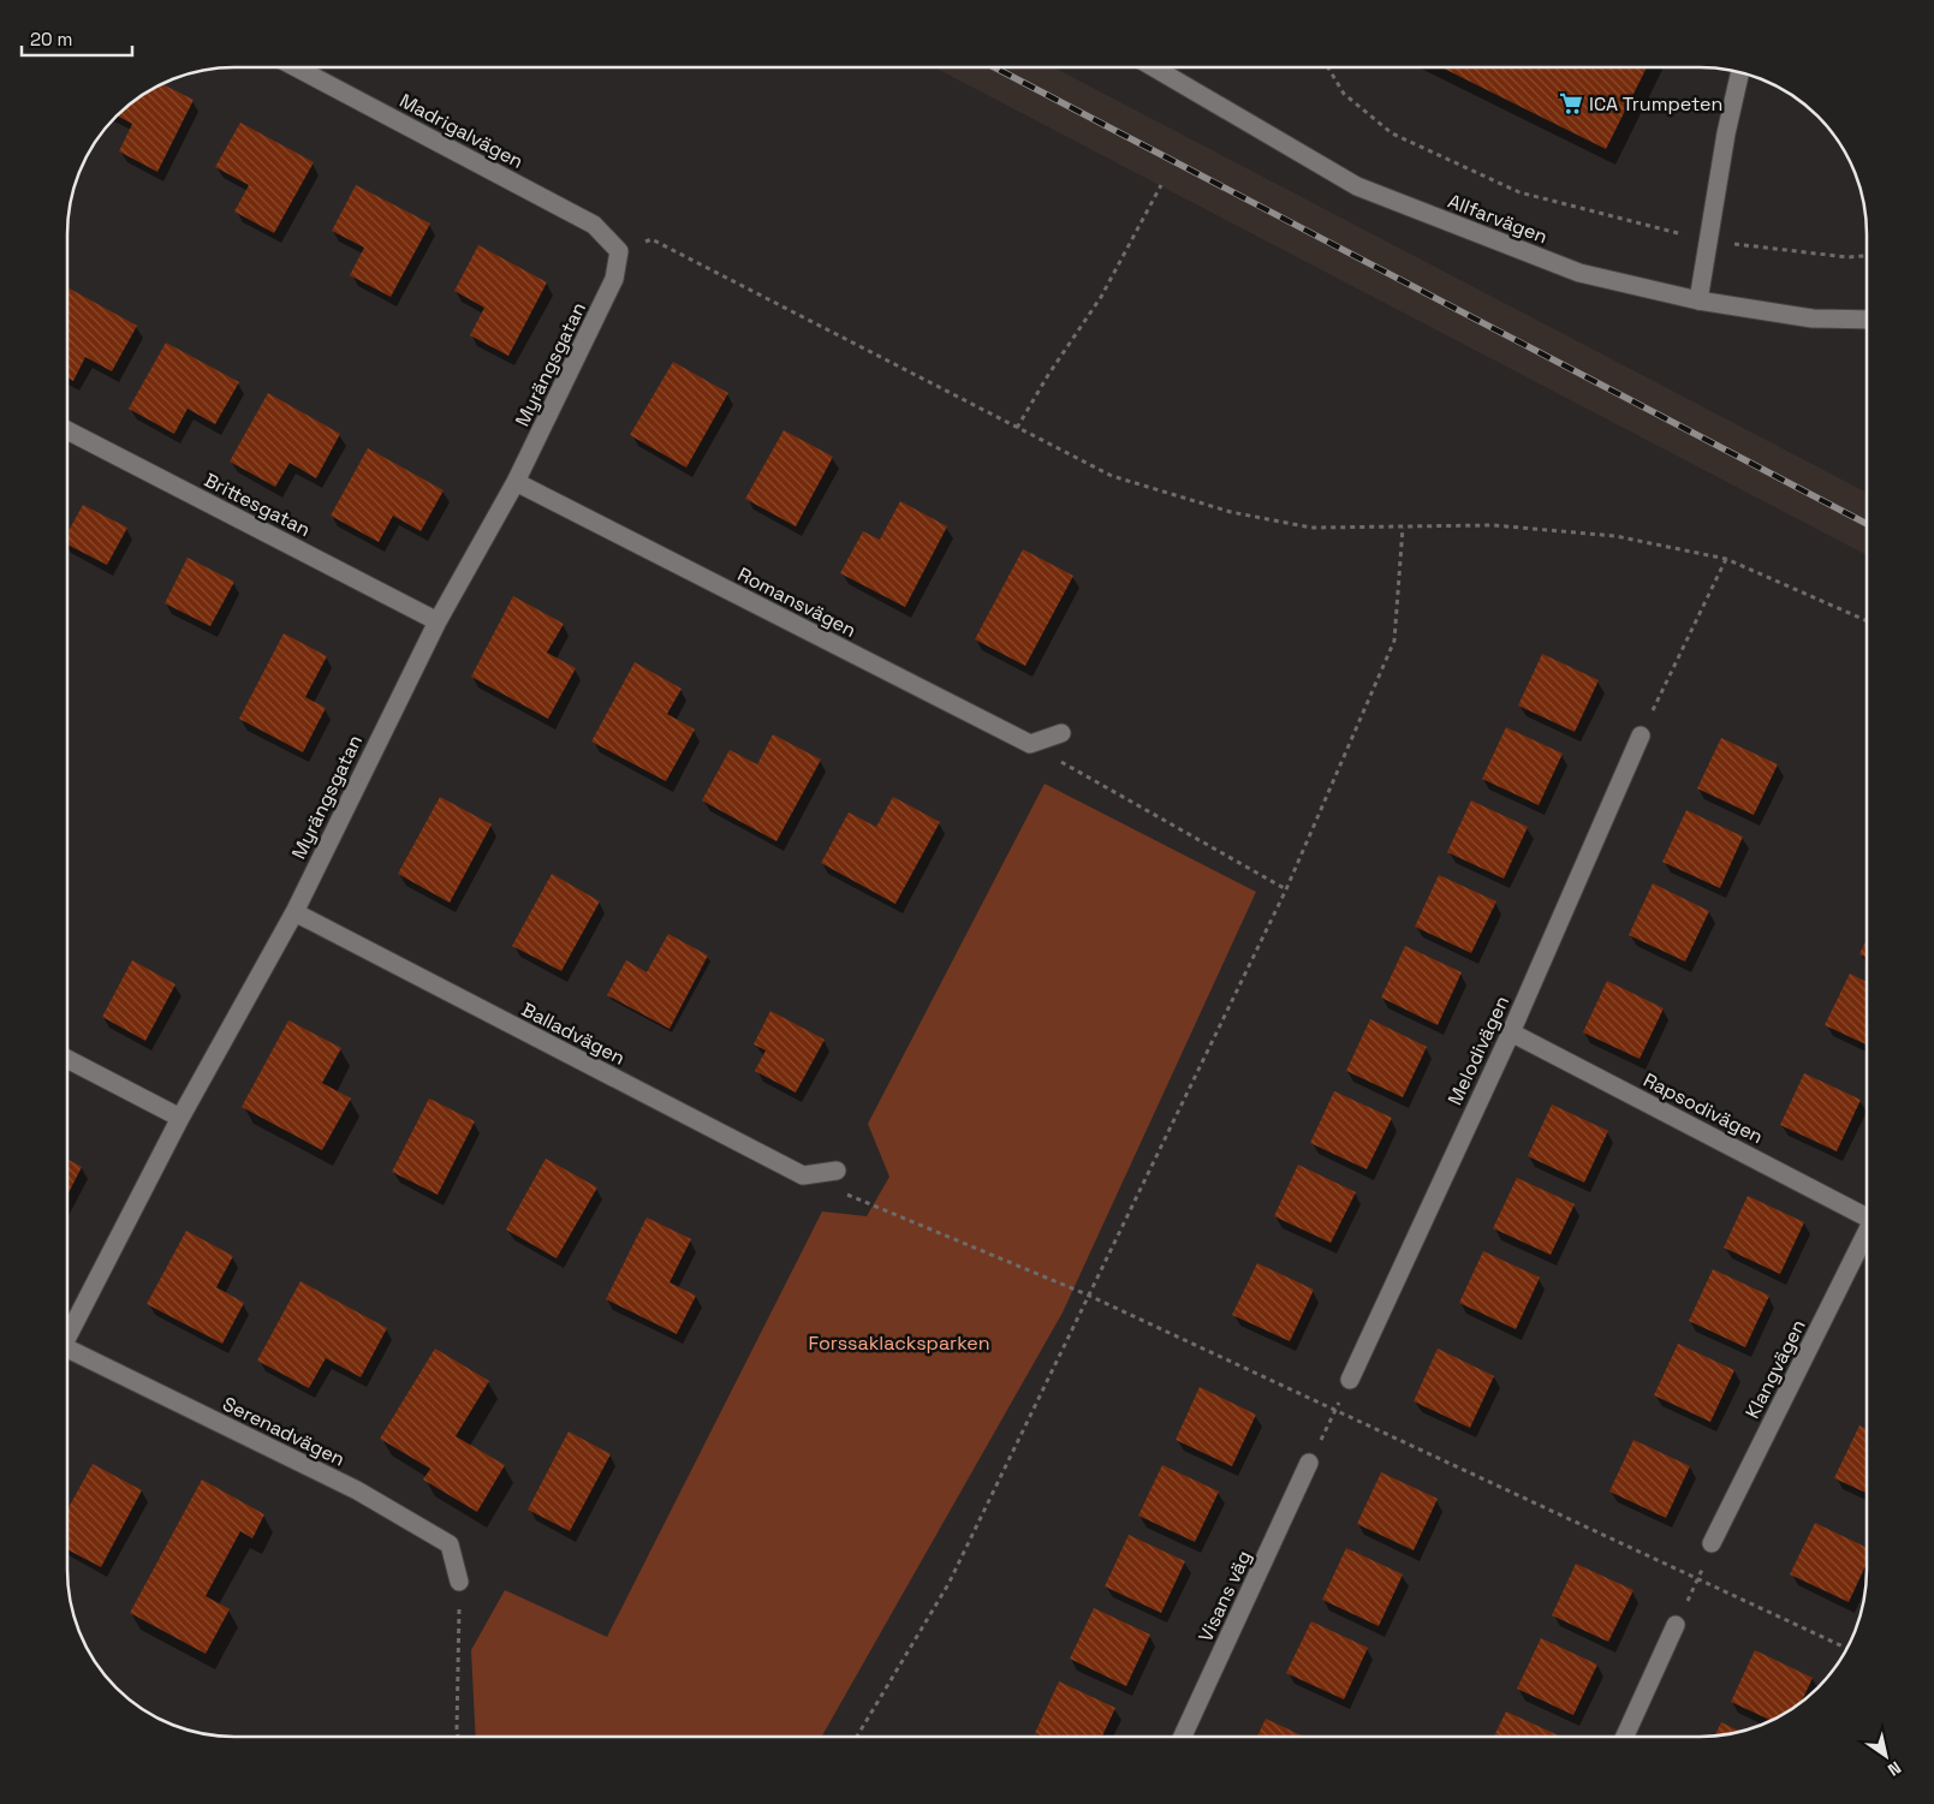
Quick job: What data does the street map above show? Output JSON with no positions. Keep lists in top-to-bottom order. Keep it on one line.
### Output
{"streets":{"street":["Madrigalvägen","Allfarvägen","Myrängsgatan","Brittesgatan","Romansvägen","Balladvägen","Melodivägen","Rapsodivägen","Klangvägen","Serenadvägen","Visans väg"]},"crossings":[["Madrigalvägen","Myrängsgatan"],["Myrängsgatan","Brittesgatan"],["Myrängsgatan","Romansvägen"],["Myrängsgatan","Balladvägen"],["Melodivägen","Rapsodivägen"]],"parks":["Forssaklacksparken"],"places":{"supermarket":["ICA Trumpeten"]},"scale_bar":"20 m","north":"bottom right"}
